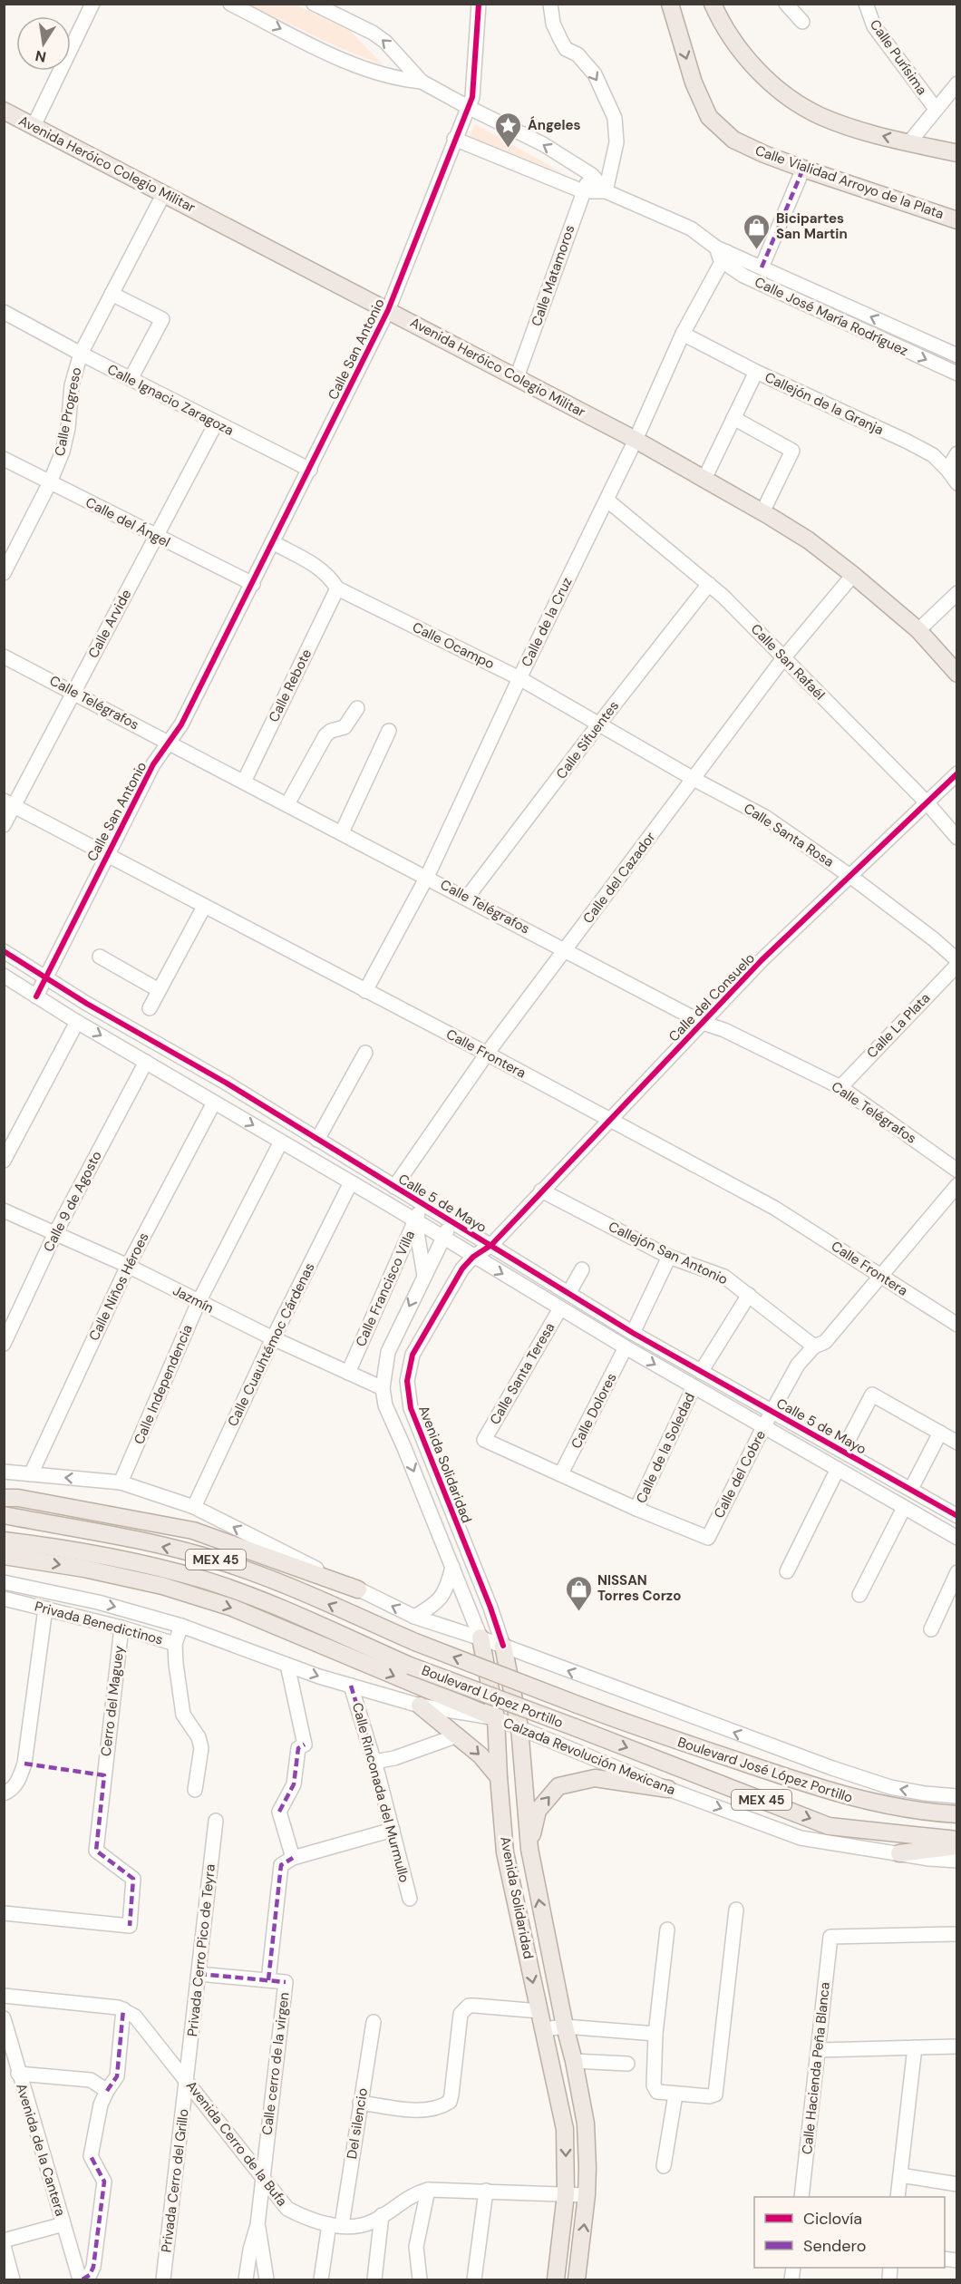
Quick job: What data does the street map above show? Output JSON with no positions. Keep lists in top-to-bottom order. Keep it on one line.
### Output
{"streets":{"main road":["Avenida Heróico Colegio Militar","Calle Vialidad Arroyo de la Plata","Avenida Solidaridad","MEX 45","Boulevard López Portillo","Boulevard José López Portillo"],"street":["Calle Purísima","Calle Matamoros","Calle José María Rodríguez","Calle San Antonio","Calle Ignacio Zaragoza","Callejón de la Granja","Calle Progreso","Calle del Ángel","Calle de la Cruz","Calle Arvide","Calle Ocampo","Calle San Rafaél","Calle Rebote","Calle Telégrafos","Calle Sifuentes","Calle Santa Rosa","Calle del Cazador","Calle del Consuelo","Calle La Plata","Calle Frontera","Calle 9 de Agosto","Calle 5 de Mayo","Callejón San Antonio","Calle Niños Héroes","Calle Francisco Villa","Jazmín","Calle Cuauhtémoc Cárdenas","Calle Santa Teresa","Calle Independencia","Calle Dolores","Calle de la Soledad","Calle del Cobre","Privada Benedictinos","Cerro del Maguey","Calzada Revolución Mexicana","Calle Rinconada del Murmullo","Privada Cerro Pico de Teyra","Calle cerro de la virgen","Calle Hacienda Peña Blanca","Del silencio","Avenida Cerro de la Bufa","Avenida de la Cantera","Privada Cerro del Grillo"]},"crossings":[["Avenida Heróico Colegio Militar","Calle Matamoros"],["Avenida Heróico Colegio Militar","Calle San Antonio"],["Avenida Heróico Colegio Militar","Calle Progreso"],["Avenida Heróico Colegio Militar","Calle de la Cruz"],["Avenida Heróico Colegio Militar","Calle del Cazador"],["Calle Matamoros","Calle José María Rodríguez"],["Calle José María Rodríguez","Calle San Antonio"],["Calle José María Rodríguez","Calle de la Cruz"],["Calle San Antonio","Calle Ignacio Zaragoza"],["Calle San Antonio","Calle del Ángel"],["Calle San Antonio","Calle Ocampo"],["Calle San Antonio","Calle Telégrafos"],["Calle San Antonio","Calle Frontera"],["Calle San Antonio","Calle 5 de Mayo"],["Calle Ignacio Zaragoza","Calle Progreso"],["Calle Ignacio Zaragoza","Calle Arvide"],["Callejón de la Granja","Calle de la Cruz"],["Calle Progreso","Calle del Ángel"],["Calle del Ángel","Calle Arvide"],["Calle de la Cruz","Calle Ocampo"],["Calle de la Cruz","Calle San Rafaél"],["Calle de la Cruz","Calle Telégrafos"],["Calle de la Cruz","Calle Frontera"],["Calle Arvide","Calle Telégrafos"],["Calle Arvide","Calle Frontera"],["Calle Ocampo","Calle Rebote"],["Calle Ocampo","Calle Sifuentes"],["Calle Ocampo","Calle Santa Rosa"],["Calle Ocampo","Calle del Cazador"],["Calle San Rafaél","Calle Sifuentes"],["Calle San Rafaél","Calle del Cazador"],["Calle San Rafaél","Calle del Consuelo"],["Calle Rebote","Calle Telégrafos"],["Calle Telégrafos","Calle Sifuentes"],["Calle Telégrafos","Calle del Cazador"],["Calle Telégrafos","Calle del Consuelo"],["Calle Telégrafos","Calle La Plata"],["Calle Santa Rosa","Calle del Cazador"],["Calle Santa Rosa","Calle del Consuelo"],["Calle del Cazador","Calle Frontera"],["Calle del Cazador","Calle 5 de Mayo"],["Calle del Consuelo","Calle Frontera"],["Calle del Consuelo","Calle 5 de Mayo"],["Calle del Consuelo","Callejón San Antonio"],["Calle del Consuelo","Avenida Solidaridad"],["Calle Frontera","Calle del Cobre"],["Calle 9 de Agosto","Jazmín"],["Calle 5 de Mayo","Calle Francisco Villa"],["Calle 5 de Mayo","Avenida Solidaridad"],["Calle 5 de Mayo","Calle del Cobre"],["Callejón San Antonio","Calle del Cobre"],["Calle Niños Héroes","Jazmín"],["Calle Francisco Villa","Jazmín"],["Jazmín","Calle Cuauhtémoc Cárdenas"],["Jazmín","Calle Independencia"],["Jazmín","Avenida Solidaridad"],["Calle Santa Teresa","Calle Dolores"],["Calle de la Soledad","Calle del Cobre"],["Avenida Solidaridad","Calzada Revolución Mexicana"],["Avenida Solidaridad","Avenida Cerro de la Bufa"],["Privada Benedictinos","Cerro del Maguey"],["Privada Benedictinos","Calzada Revolución Mexicana"],["Boulevard López Portillo","Boulevard José López Portillo"],["Calzada Revolución Mexicana","Calle Rinconada del Murmullo"],["Privada Cerro Pico de Teyra","Avenida Cerro de la Bufa"],["Privada Cerro Pico de Teyra","Privada Cerro del Grillo"],["Calle cerro de la virgen","Avenida Cerro de la Bufa"],["Del silencio","Avenida Cerro de la Bufa"],["Avenida Cerro de la Bufa","Privada Cerro del Grillo"]],"places":{"place":["Ángeles"],"shop":["Bicipartes San Martin","NISSAN Torres Corzo"]},"legend":["Ciclovía","Sendero"],"north":"bottom"}
